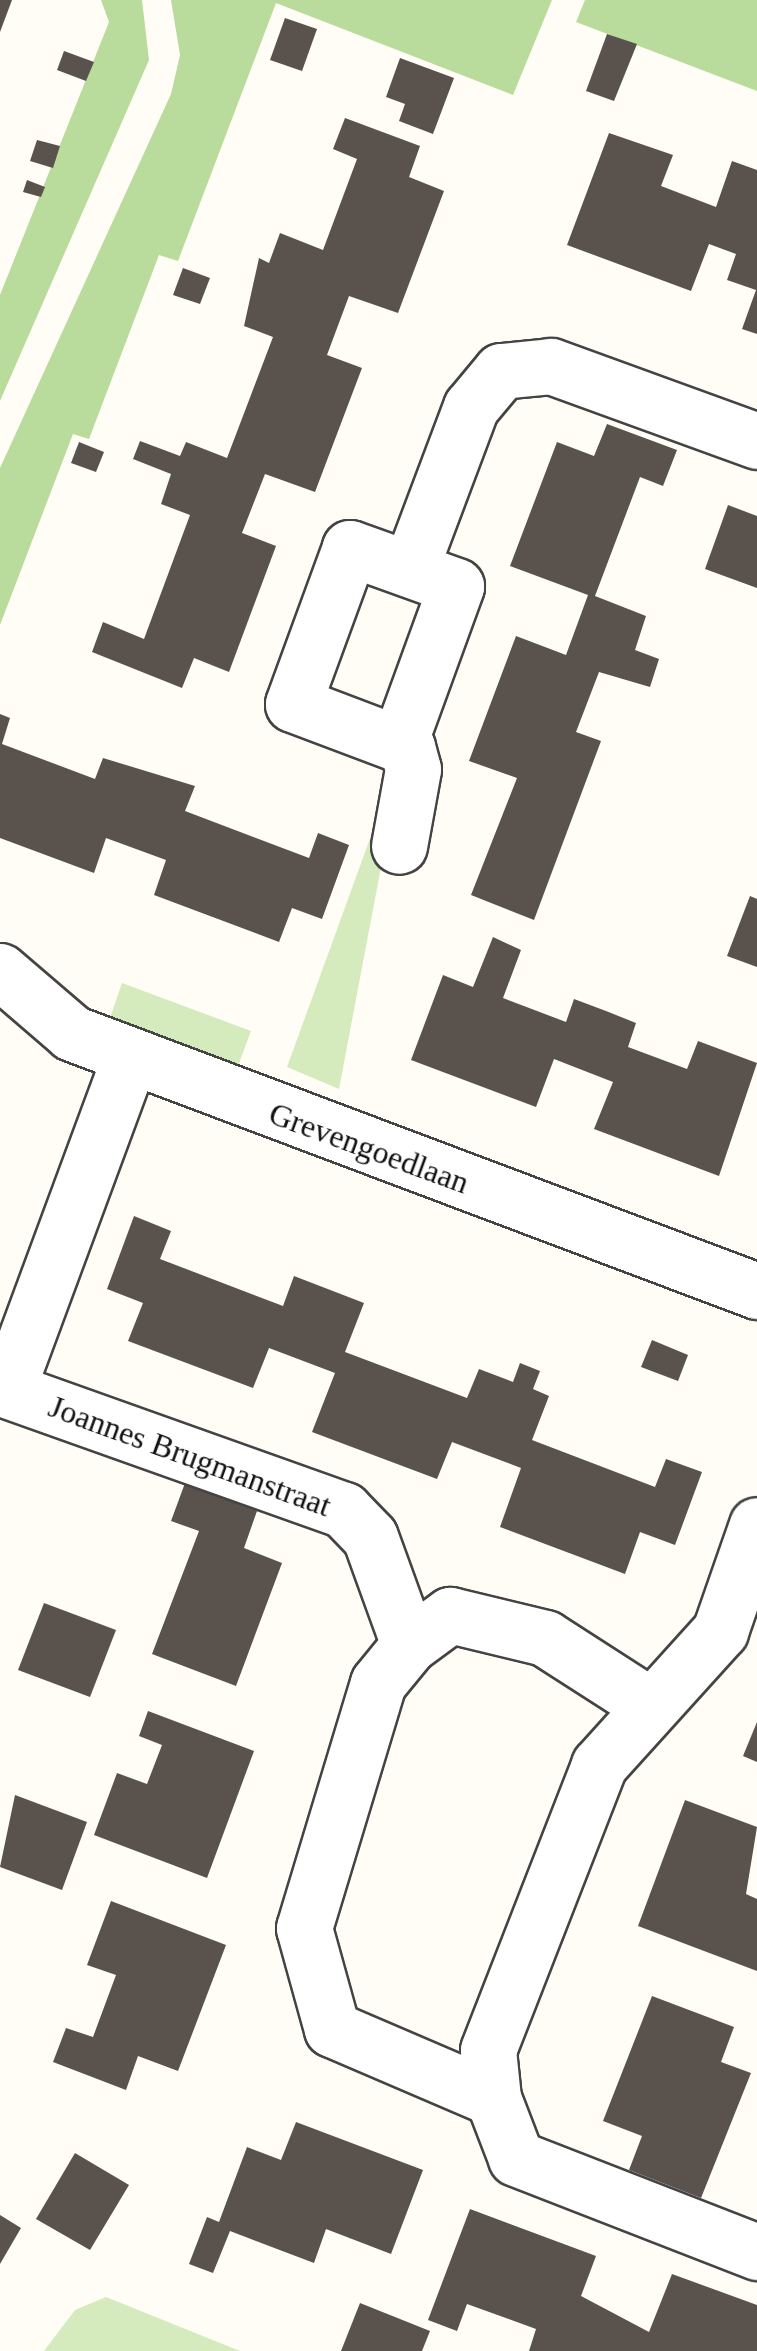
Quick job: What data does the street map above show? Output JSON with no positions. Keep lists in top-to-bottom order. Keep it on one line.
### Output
{"streets":{"street":["Grevengoedlaan","Joannes Brugmanstraat"]},"crossings":[["Grevengoedlaan","Joannes Brugmanstraat"]]}
